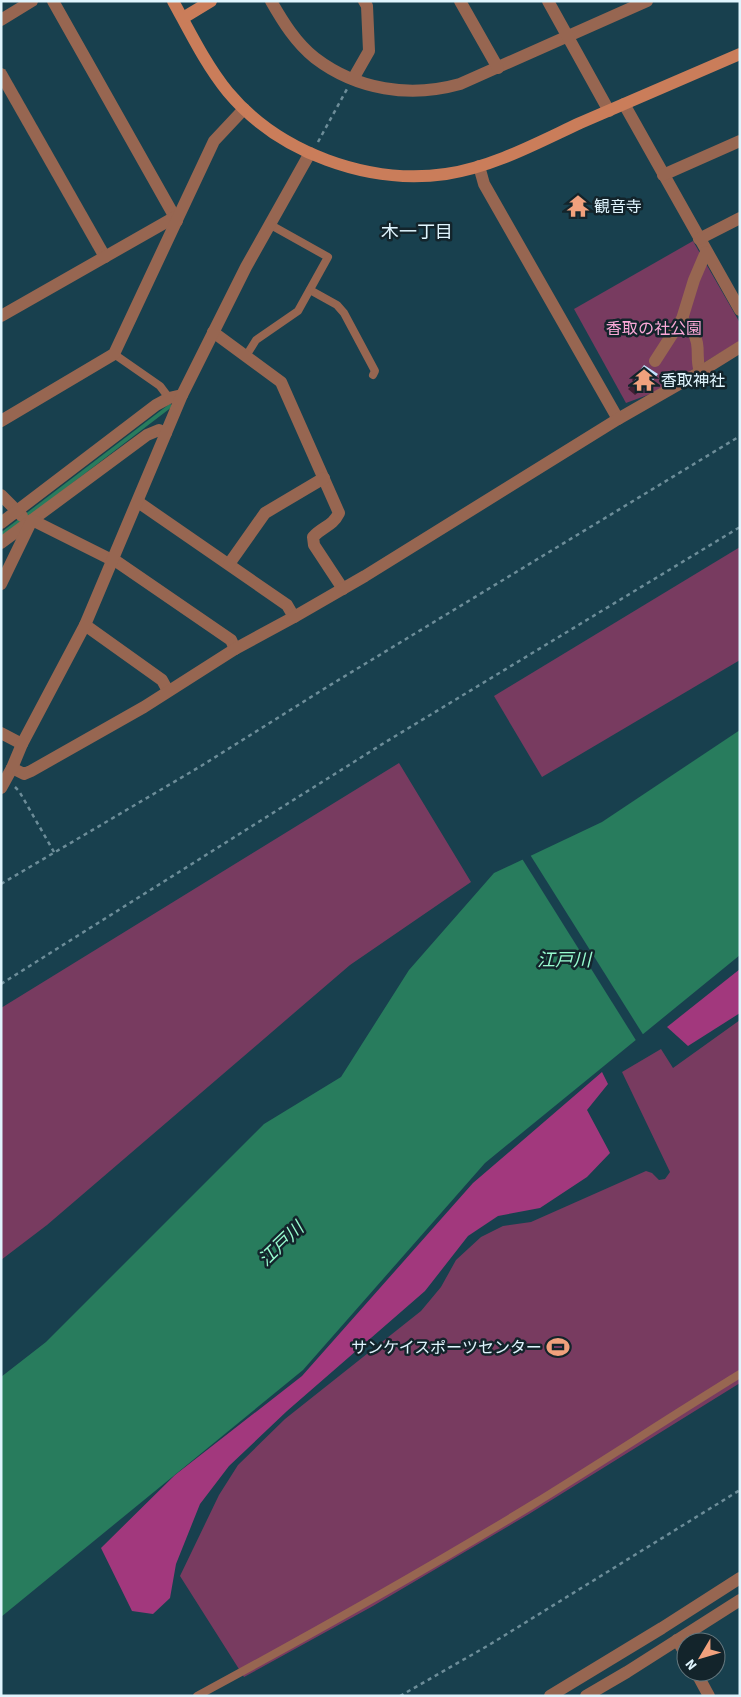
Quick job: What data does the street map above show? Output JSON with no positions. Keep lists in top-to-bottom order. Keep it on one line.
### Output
{"districts":["木一丁目"],"water":["江戸川"],"parks":["香取の社公園"],"places":{"temple":["観音寺","香取神社"],"sports":["サンケイスポーツセンター"]},"north":"bottom left"}
